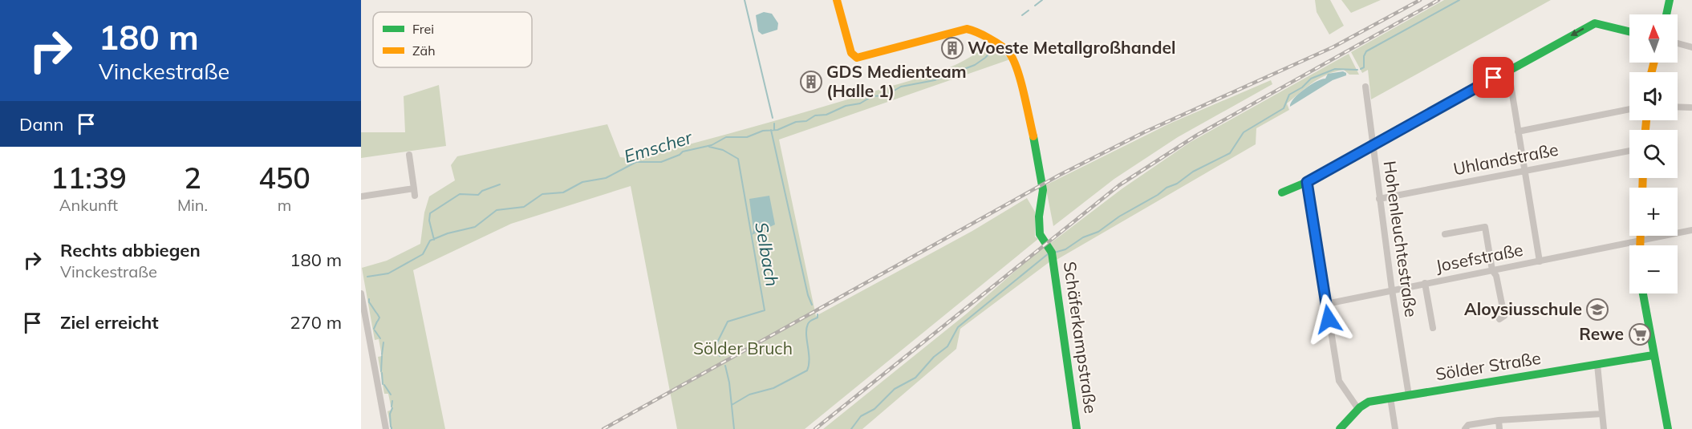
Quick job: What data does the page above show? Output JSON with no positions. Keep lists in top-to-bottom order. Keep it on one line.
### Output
{"streets":{"street":["Uhlandstraße","Hohenleuchtestraße","Josefstraße","Schäferkampstraße","Sölder Straße"]},"crossings":[["Uhlandstraße","Hohenleuchtestraße"],["Hohenleuchtestraße","Josefstraße"],["Hohenleuchtestraße","Sölder Straße"]],"water":["Emscher","Selbach"],"parks":["Sölder Bruch"],"places":{"building":["Woeste Metallgroßhandel","GDS Medienteam (Halle 1)"],"school or university":["Aloysiusschule"],"supermarket":["Rewe"]},"legend":["Frei","Zäh"],"north":"top","page":{"turn":["180 m","Vinckestraße"],"map_buttons":["+","−"],"then":"Dann","eta":["11:39","Ankunft","2","Min.","450","m"],"list":[{"name":"Rechts abbiegen","note":"Vinckestraße","value":"180 m"},{"name":"Ziel erreicht","value":"270 m"}]}}
